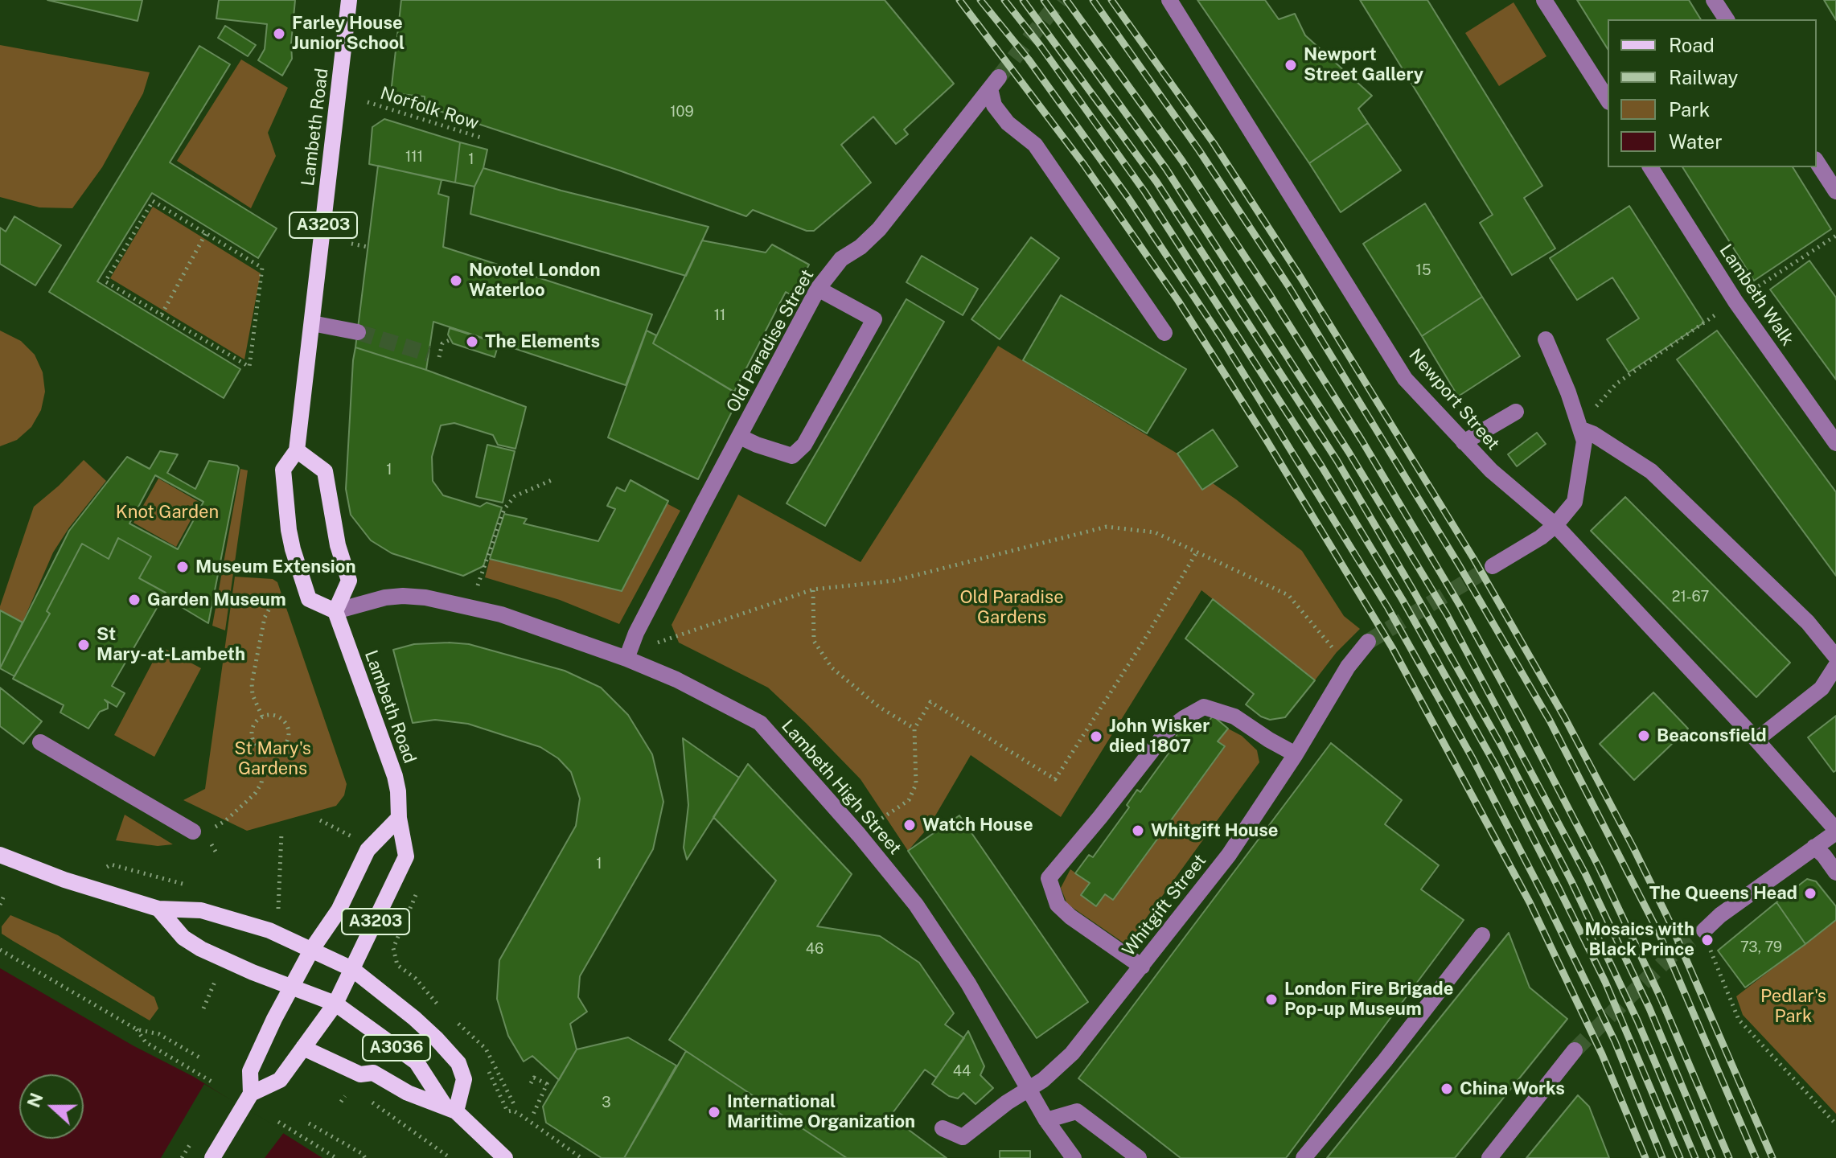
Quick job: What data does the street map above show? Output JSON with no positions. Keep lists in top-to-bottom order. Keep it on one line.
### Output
{"streets":{"main road":["Lambeth Road","A3203","A3036"],"street":["Lambeth Walk","Old Paradise Street","Newport Street","Lambeth High Street","Whitgift Street"],"path":["Norfolk Row"]},"crossings":[["Lambeth Road","A3203"],["Lambeth Road","Lambeth High Street"],["Lambeth Road","A3036"],["A3203","A3036"],["Old Paradise Street","Lambeth High Street"],["Lambeth High Street","Whitgift Street"]],"parks":["Knot Garden","Old Paradise Gardens","St Mary's Gardens","Pedlar's Park"],"places":["Farley House Junior School","Newport Street Gallery","Novotel London Waterloo","The Elements","Museum Extension","Garden Museum","St Mary-at-Lambeth","Beaconsfield","John Wisker died 1807","Watch House","Whitgift House","The Queens Head","Mosaics with Black Prince","London Fire Brigade Pop-up Museum","China Works","International Maritime Organization"],"house_numbers":["109","111","1","15","11","1","21-67","1","73, 79","46","44","3"],"legend":["Road","Railway","Park","Water"],"north":"left"}
